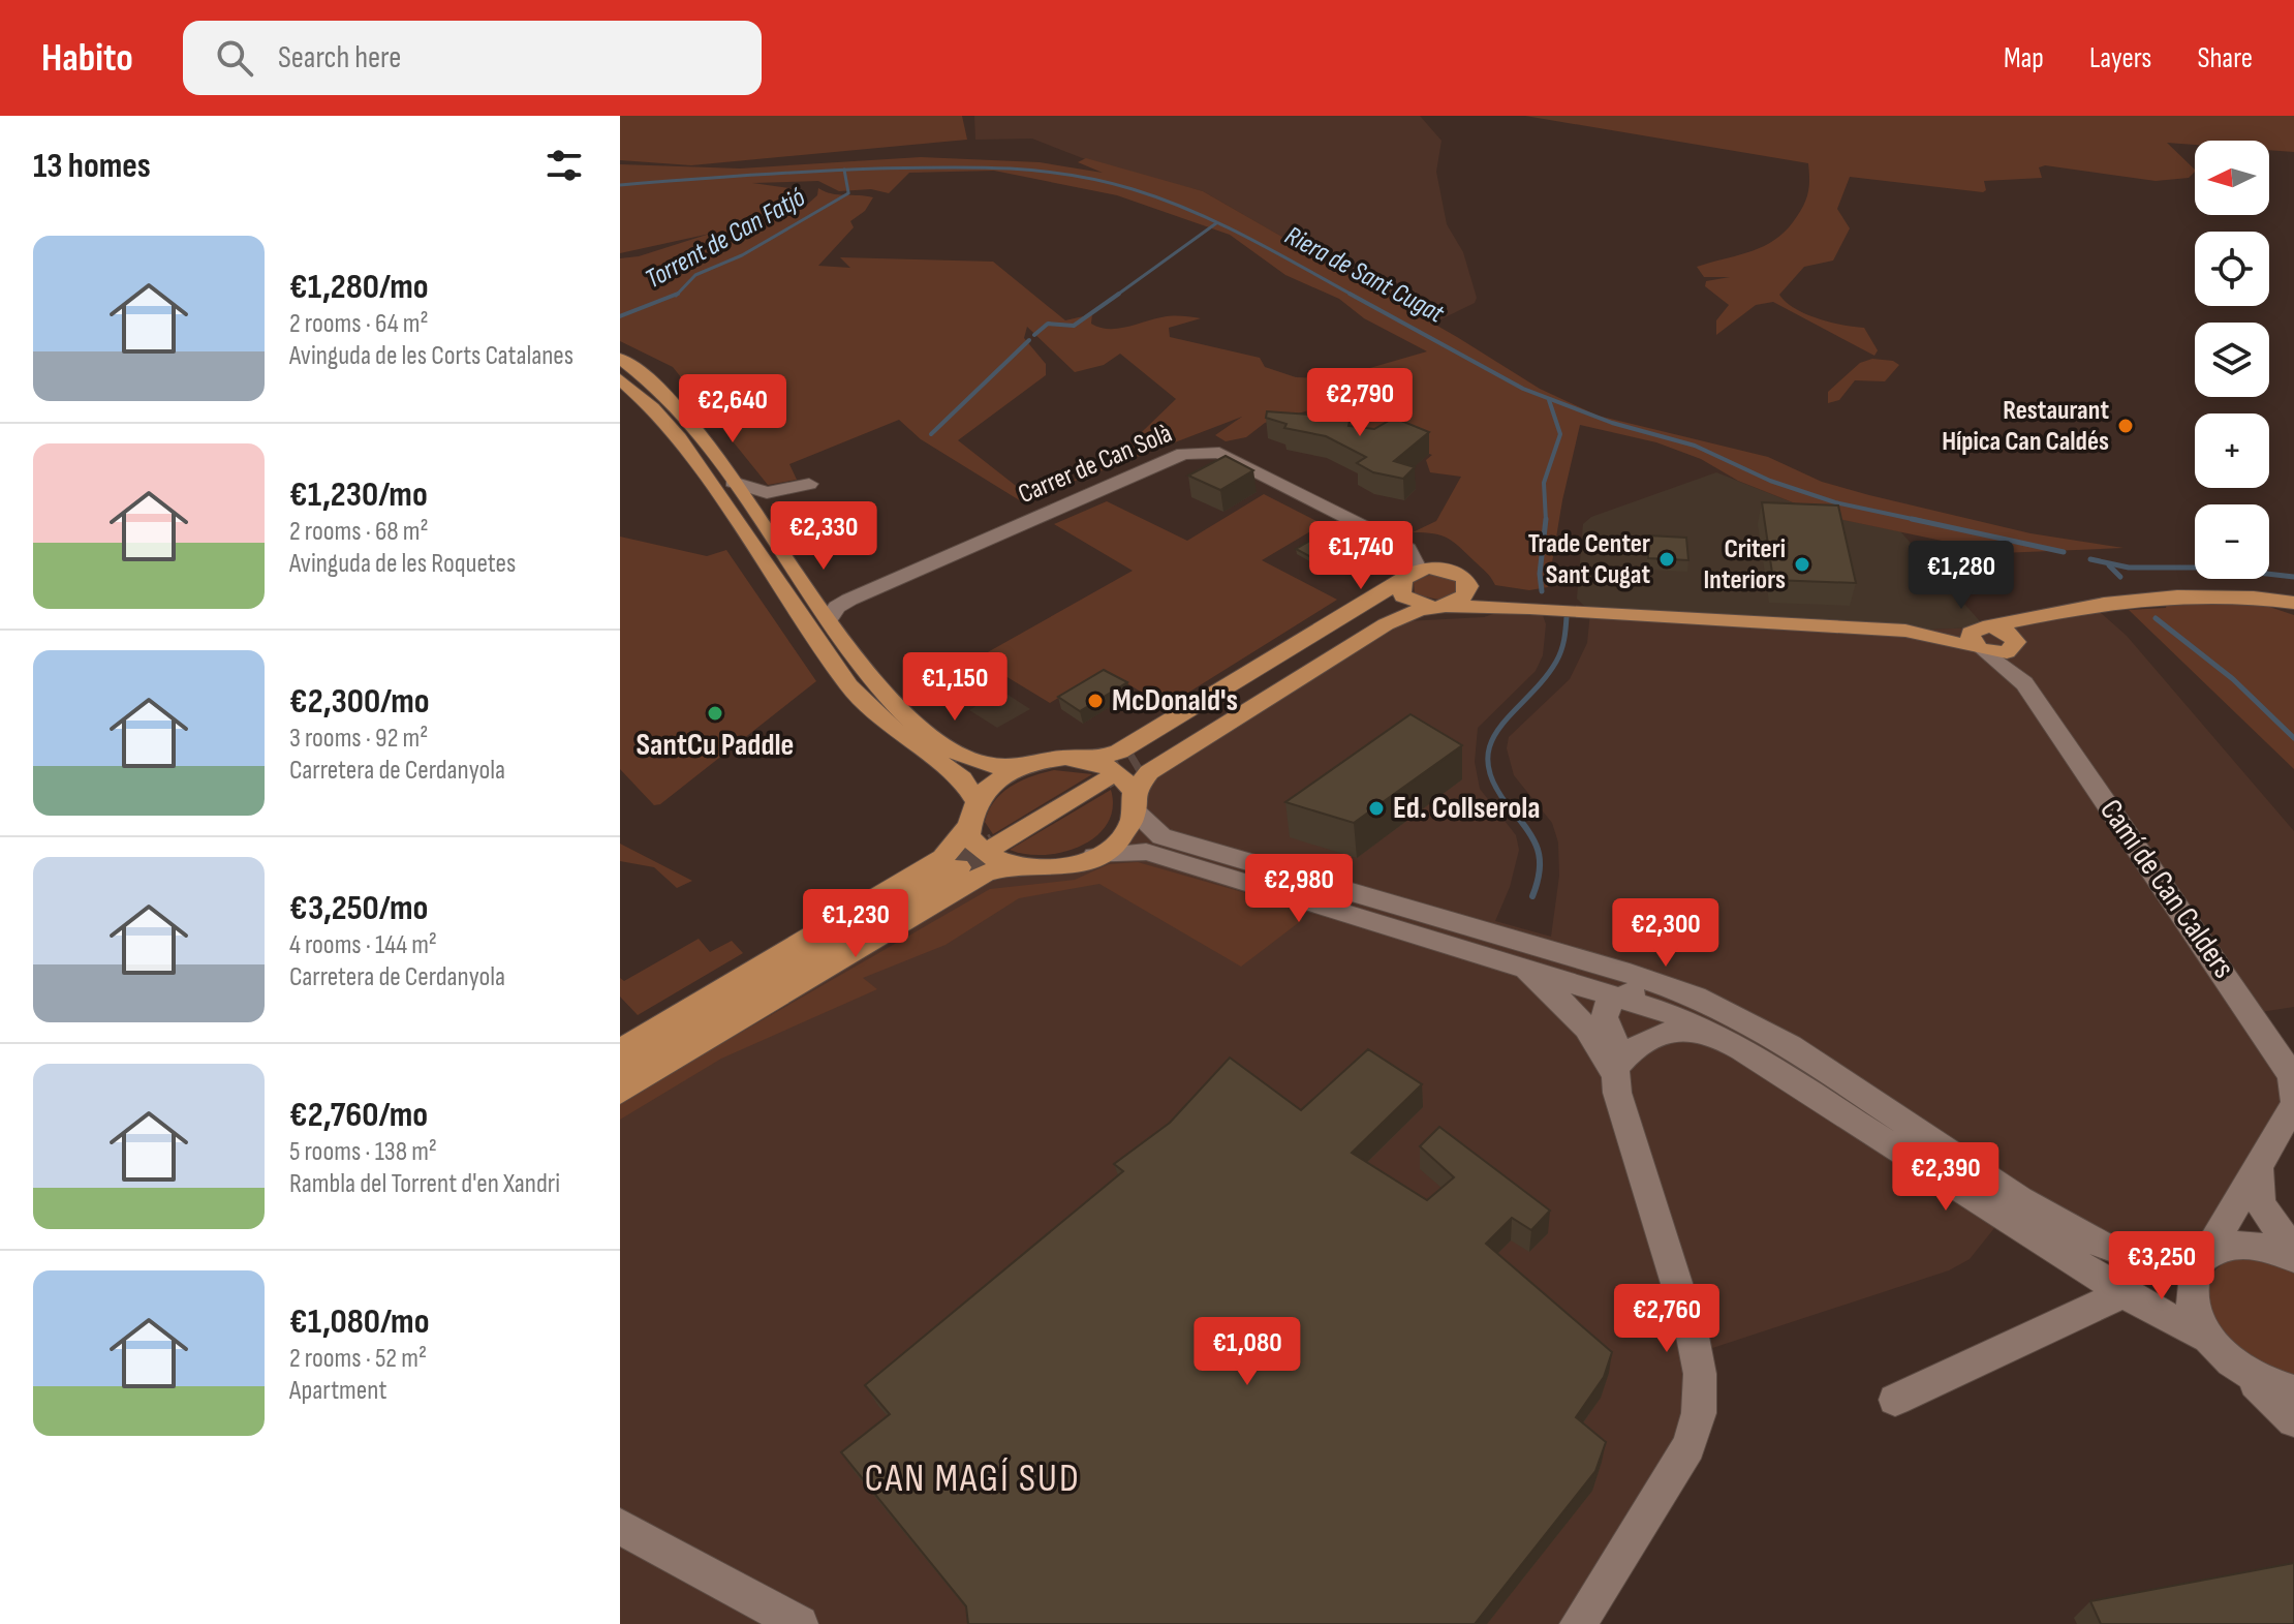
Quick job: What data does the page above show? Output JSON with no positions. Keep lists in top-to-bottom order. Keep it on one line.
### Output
{"streets":{"street":["Carrer de Can Solà","Camí de Can Calders"]},"districts":["CAN MAGÍ SUD"],"water":["Torrent de Can Fatjó","Riera de Sant Cugat"],"places":["Restaurant Hípica Can Caldés","Trade Center Sant Cugat","Criteri Interiors","McDonald's","SantCu Paddle","Ed. Collserola"],"north":"left","page":{"header":"Habito","search":"Search here","nav":["Map","Layers","Share"],"heading":"13 homes","map_buttons":["+","−"],"list":[{"name":"€1,280/mo","note":"2 rooms · 64 m² · Avinguda de les Corts Catalanes"},{"name":"€1,230/mo","note":"2 rooms · 68 m² · Avinguda de les Roquetes"},{"name":"€2,300/mo","note":"3 rooms · 92 m² · Carretera de Cerdanyola"},{"name":"€3,250/mo","note":"4 rooms · 144 m² · Carretera de Cerdanyola"},{"name":"€2,760/mo","note":"5 rooms · 138 m² · Rambla del Torrent d'en Xandri"},{"name":"€1,080/mo","note":"2 rooms · 52 m² · Apartment"}],"price":["€2,790","€2,640","€2,330","€1,740","€1,280","€1,150","€2,980","€1,230","€2,300","€2,390","€3,250","€2,760","€1,080"]}}
